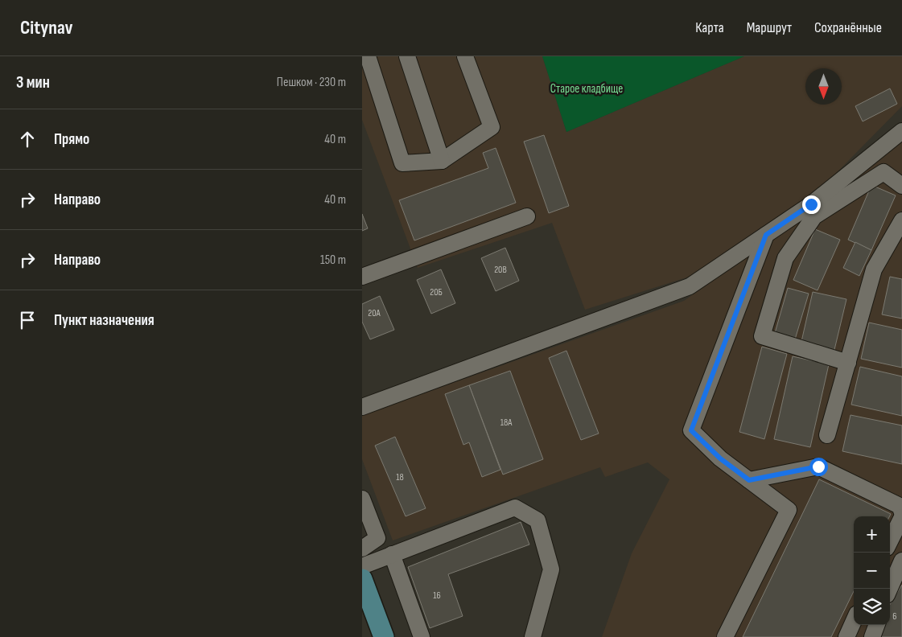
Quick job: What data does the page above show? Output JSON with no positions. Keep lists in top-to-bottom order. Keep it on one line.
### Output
{"parks":["Старое кладбище"],"house_numbers":["20В","20Б","20А","18А","18","16","6"],"north":"bottom","page":{"header":"Citynav","nav":["Карта","Маршрут","Сохранённые"],"heading":["3 мин","Пешком · 230 m"],"list":[["Прямо","40 m"],["Направо","40 m"],["Направо","150 m"],"Пункт назначения"],"map_buttons":["+","−"]}}
